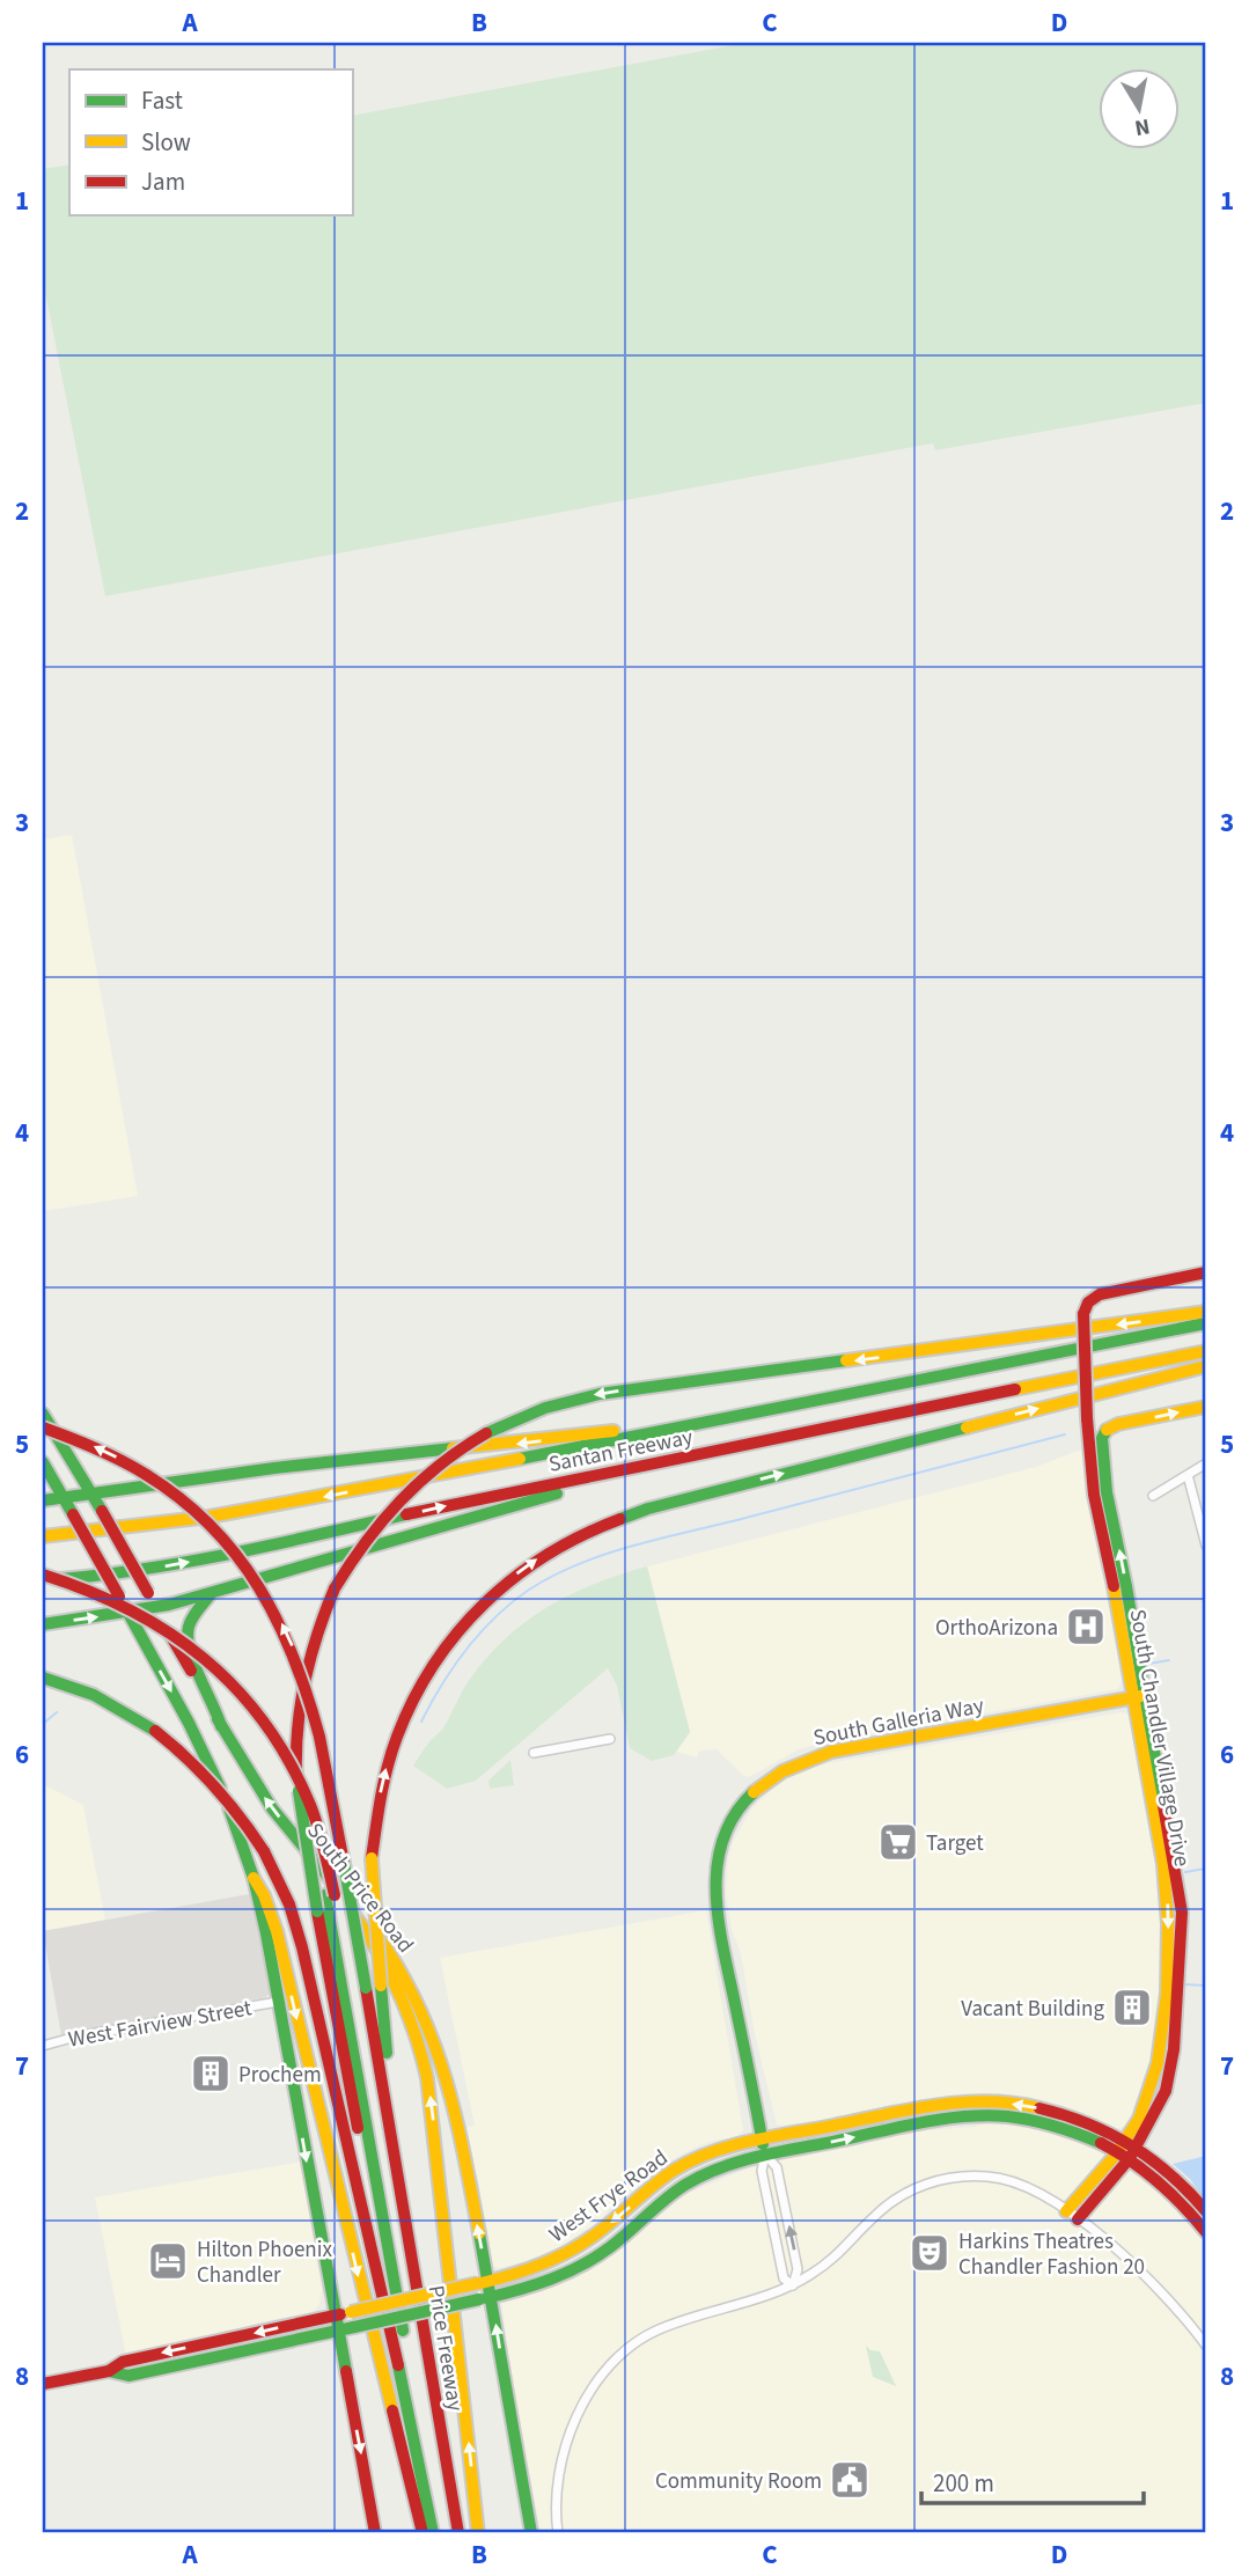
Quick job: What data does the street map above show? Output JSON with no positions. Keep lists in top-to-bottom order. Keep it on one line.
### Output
{"streets":{"main road":["Santan Freeway","South Galleria Way","South Chandler Village Drive","South Price Road","West Frye Road","Price Freeway"],"street":["West Fairview Street"]},"crossings":[["South Galleria Way","South Chandler Village Drive"],["South Galleria Way","West Frye Road"],["South Chandler Village Drive","West Frye Road"],["South Price Road","West Frye Road"]],"places":{"hospital":["OrthoArizona"],"supermarket":["Target"],"building":["Vacant Building","Prochem"],"theatre":["Harkins Theatres Chandler Fashion 20"],"hotel":["Hilton Phoenix Chandler"],"public building":["Community Room"]},"legend":["Fast","Slow","Jam"],"scale_bar":"200 m","north":"bottom","grid":{"columns":["A","B","C","D"],"rows":["1","2","3","4","5","6","7","8"]}}
